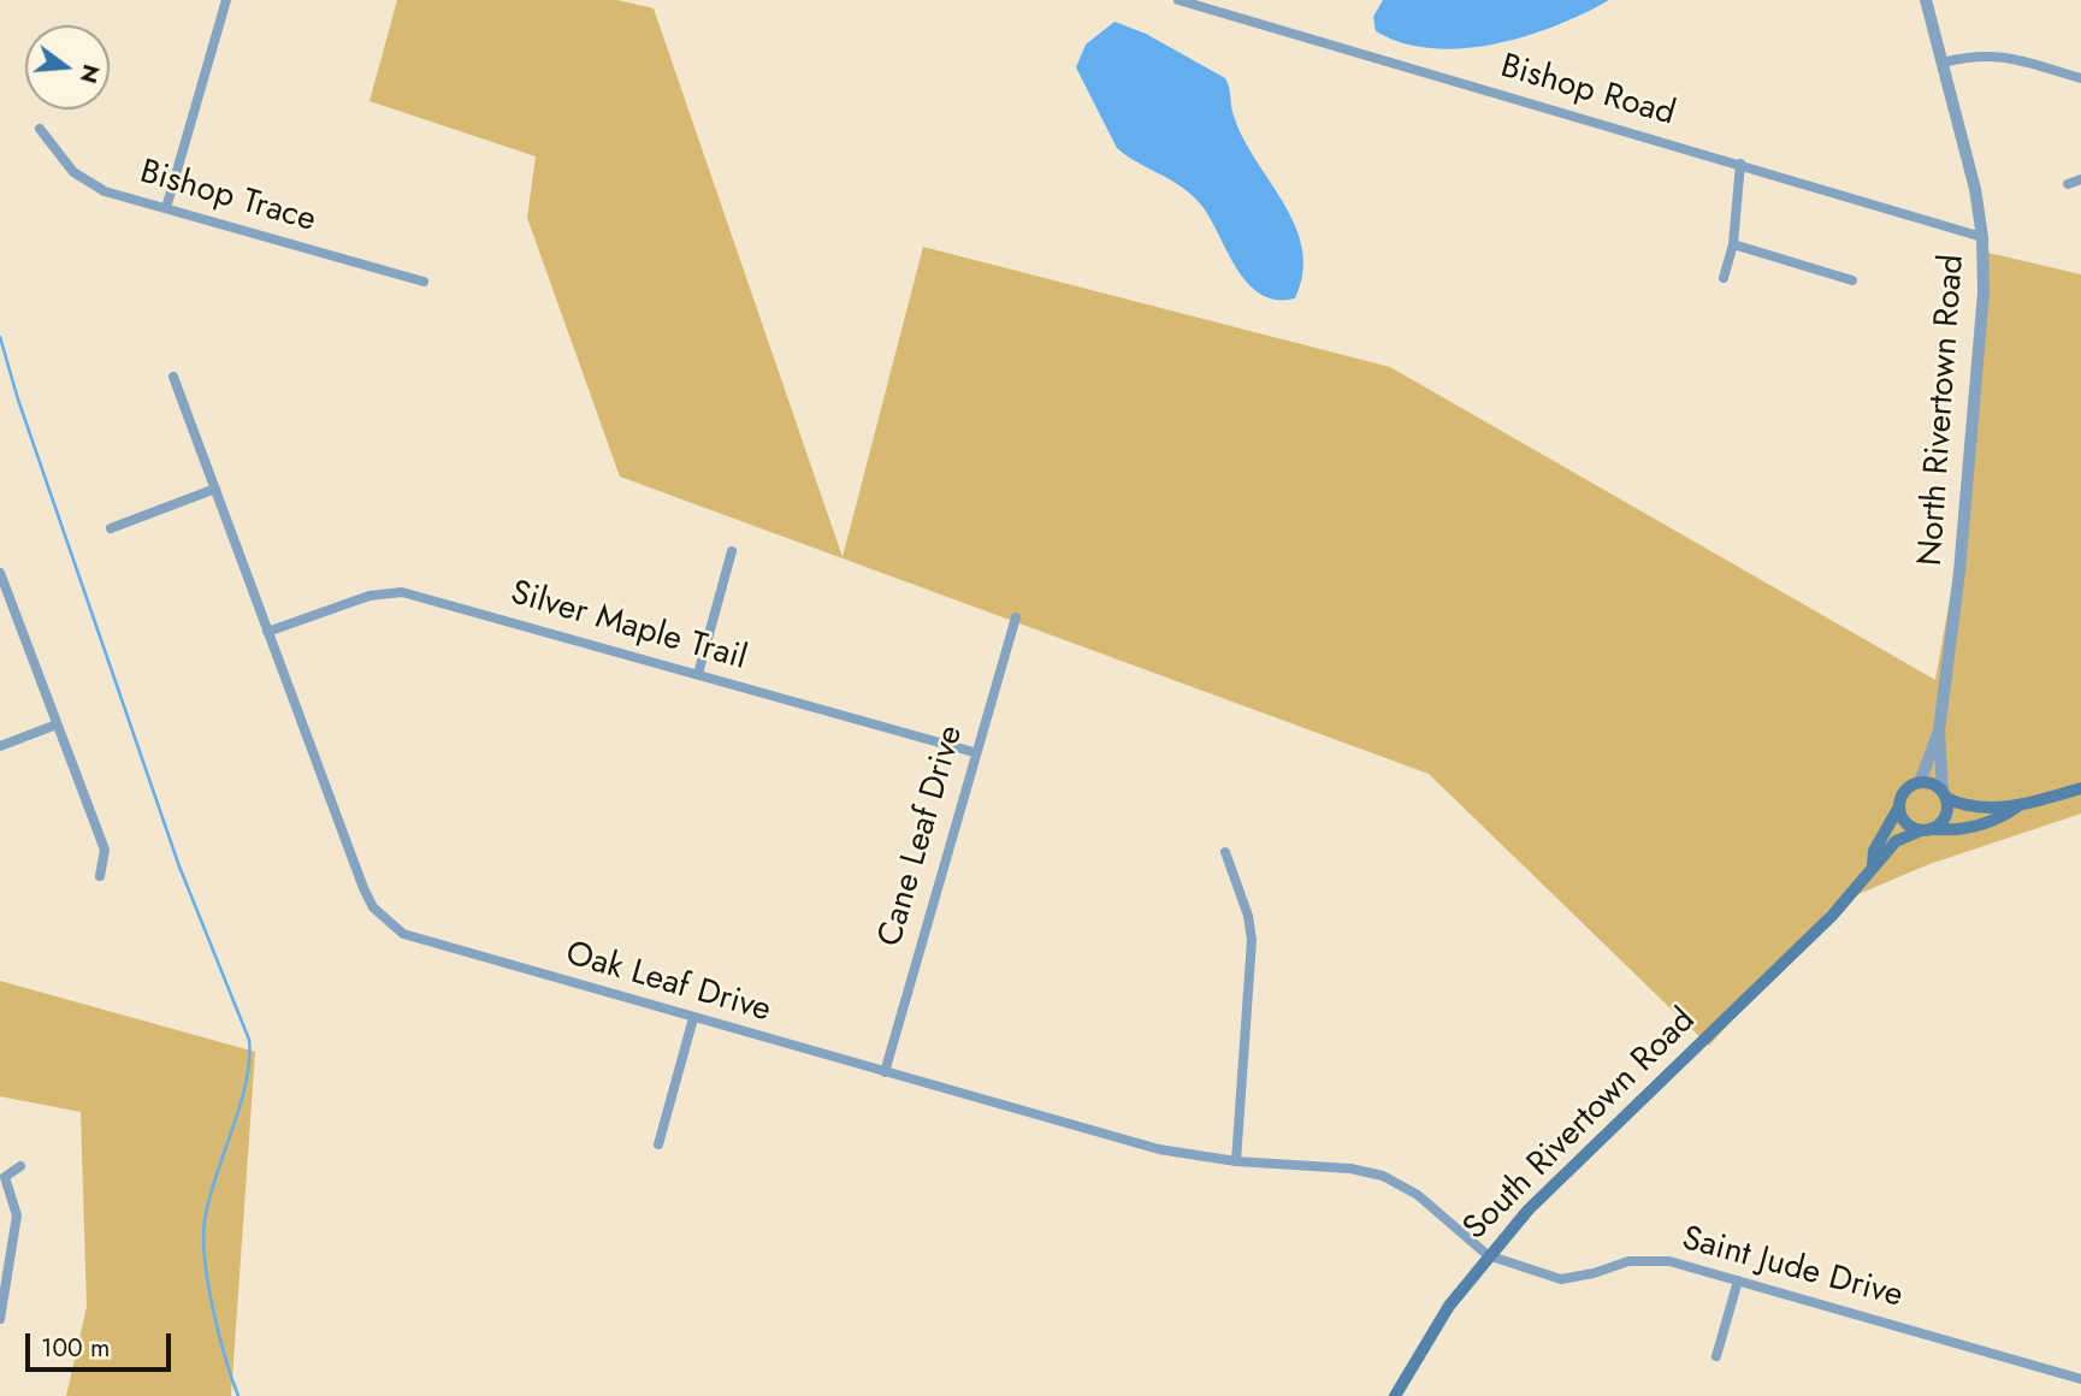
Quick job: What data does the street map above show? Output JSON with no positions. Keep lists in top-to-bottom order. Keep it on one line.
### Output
{"streets":{"main road":["South Rivertown Road"],"street":["Bishop Road","Bishop Trace","North Rivertown Road","Silver Maple Trail","Cane Leaf Drive","Oak Leaf Drive","Saint Jude Drive"]},"crossings":[["Bishop Road","North Rivertown Road"],["Silver Maple Trail","Cane Leaf Drive"],["Silver Maple Trail","Oak Leaf Drive"],["Cane Leaf Drive","Oak Leaf Drive"],["Oak Leaf Drive","South Rivertown Road"],["Oak Leaf Drive","Saint Jude Drive"],["South Rivertown Road","Saint Jude Drive"]],"scale_bar":"100 m","north":"right"}
